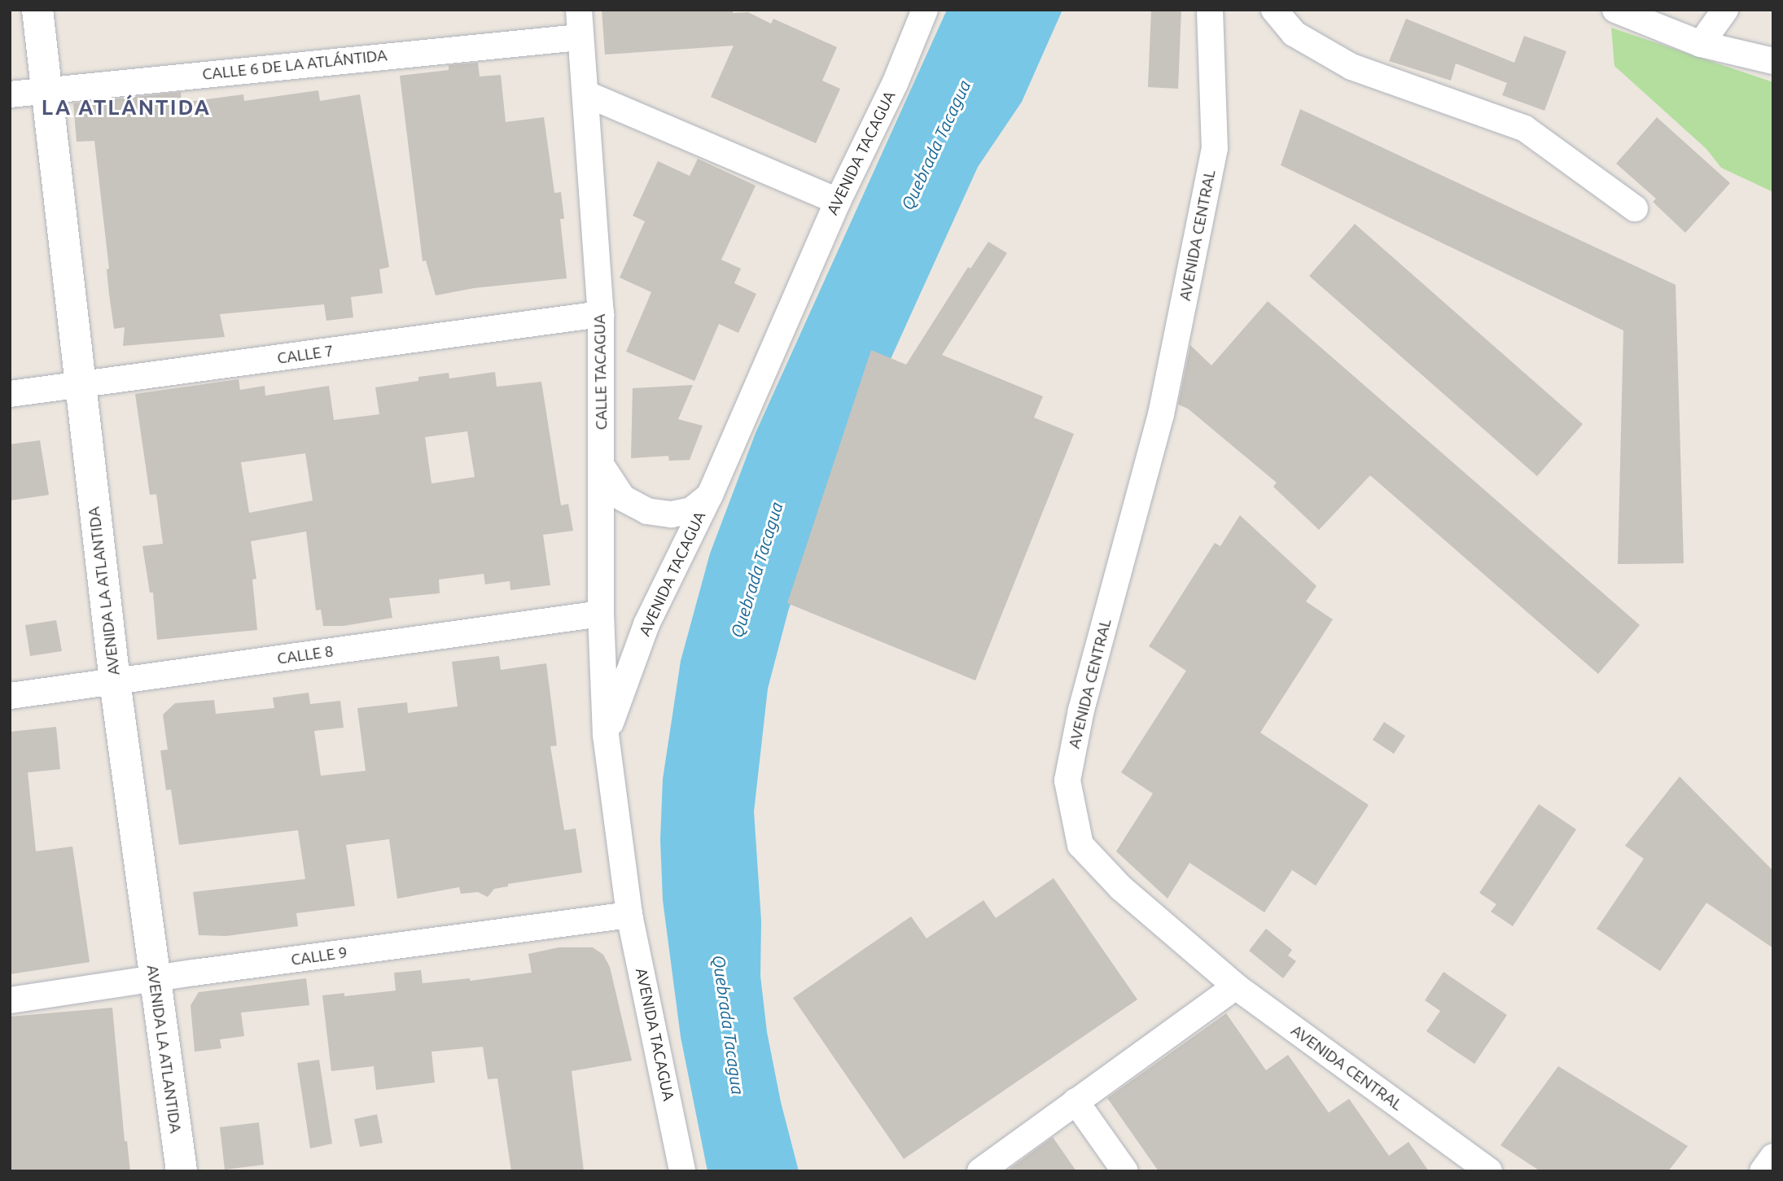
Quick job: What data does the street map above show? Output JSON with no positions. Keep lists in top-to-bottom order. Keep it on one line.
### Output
{"streets":{"street":["CALLE 6 DE LA ATLÁNTIDA","AVENIDA TACAGUA","AVENIDA CENTRAL","CALLE 7","CALLE TACAGUA","AVENIDA LA ATLANTIDA","CALLE 8","CALLE 9"]},"crossings":[["CALLE 6 DE LA ATLÁNTIDA","CALLE TACAGUA"],["CALLE 6 DE LA ATLÁNTIDA","AVENIDA LA ATLANTIDA"],["AVENIDA TACAGUA","CALLE TACAGUA"],["AVENIDA TACAGUA","CALLE 9"],["CALLE 7","CALLE TACAGUA"],["CALLE 7","AVENIDA LA ATLANTIDA"],["CALLE TACAGUA","CALLE 8"],["AVENIDA LA ATLANTIDA","CALLE 8"],["AVENIDA LA ATLANTIDA","CALLE 9"]],"districts":["LA ATLÁNTIDA"],"water":["Quebrada Tacagua"]}
